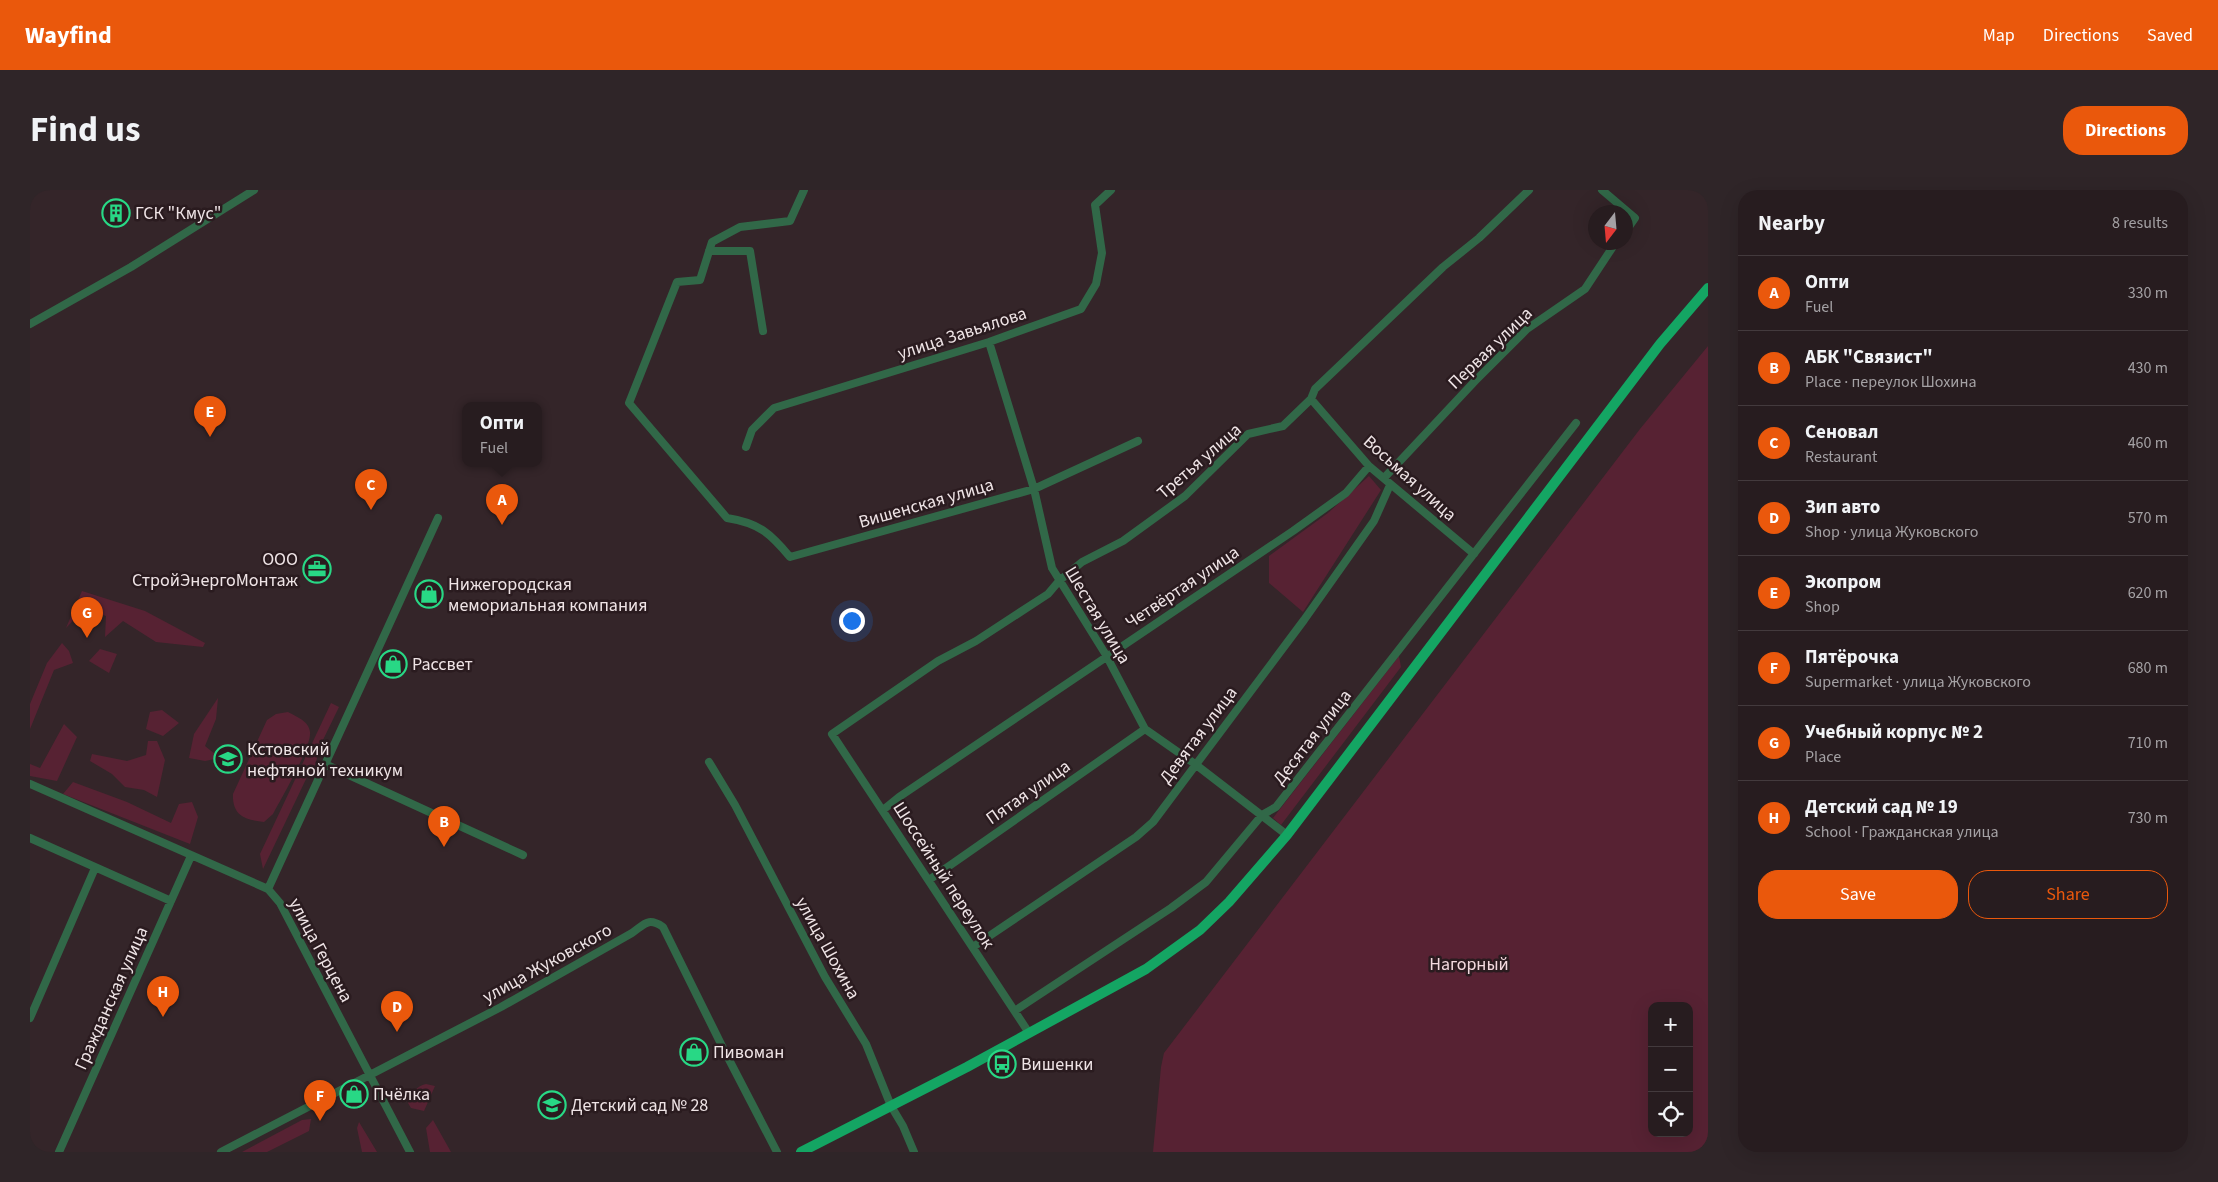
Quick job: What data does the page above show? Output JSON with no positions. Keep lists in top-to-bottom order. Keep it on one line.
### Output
{"streets":{"street":["улица Завьялова","Первая улица","Третья улица","Восьмая улица","Вишенская улица","Четвёртая улица","Шестая улица","Девятая улица","Десятая улица","Пятая улица","Шоссейный переулок","улица Шохина","улица Герцена","улица Жуковского","Гражданская улица"]},"crossings":[["улица Завьялова","Шестая улица"],["Первая улица","Восьмая улица"],["Третья улица","Восьмая улица"],["Третья улица","Шестая улица"],["Третья улица","Шоссейный переулок"],["Восьмая улица","Четвёртая улица"],["Восьмая улица","Девятая улица"],["Восьмая улица","Десятая улица"],["Вишенская улица","Шестая улица"],["Четвёртая улица","Шестая улица"],["Четвёртая улица","Шоссейный переулок"],["Шестая улица","Девятая улица"],["Шестая улица","Десятая улица"],["Шестая улица","Пятая улица"],["Девятая улица","Шоссейный переулок"],["Десятая улица","Шоссейный переулок"],["Пятая улица","Шоссейный переулок"],["улица Герцена","улица Жуковского"],["улица Герцена","Гражданская улица"]],"parks":["Нагорный"],"places":{"building":["ГСК \"Кмус\""],"office":["ООО СтройЭнергоМонтаж"],"shop":["Нижегородская мемориальная компания","Рассвет","Пивоман","Пчёлка"],"school or university":["Кстовский нефтяной техникум","Детский сад № 28"],"bus stop":["Вишенки"]},"north":"bottom","page":{"header":"Wayfind","nav":["Map","Directions","Saved"],"title":"Find us","buttons":["Directions",["Save","Share"]],"heading":["Nearby","8 results"],"list":[{"mark":"A","name":"Опти","note":"Fuel","value":"330 m"},{"mark":"B","name":"АБК \"Связист\"","note":"Place · переулок Шохина","value":"430 m"},{"mark":"C","name":"Сеновал","note":"Restaurant","value":"460 m"},{"mark":"D","name":"Зип авто","note":"Shop · улица Жуковского","value":"570 m"},{"mark":"E","name":"Экопром","note":"Shop","value":"620 m"},{"mark":"F","name":"Пятёрочка","note":"Supermarket · улица Жуковского","value":"680 m"},{"mark":"G","name":"Учебный корпус № 2","note":"Place","value":"710 m"},{"mark":"H","name":"Детский сад № 19","note":"School · Гражданская улица","value":"730 m"}],"pins":["E","C","A","G","B","H","D","F"],"popup":["Опти","Fuel"],"map_buttons":["+","−"]}}
